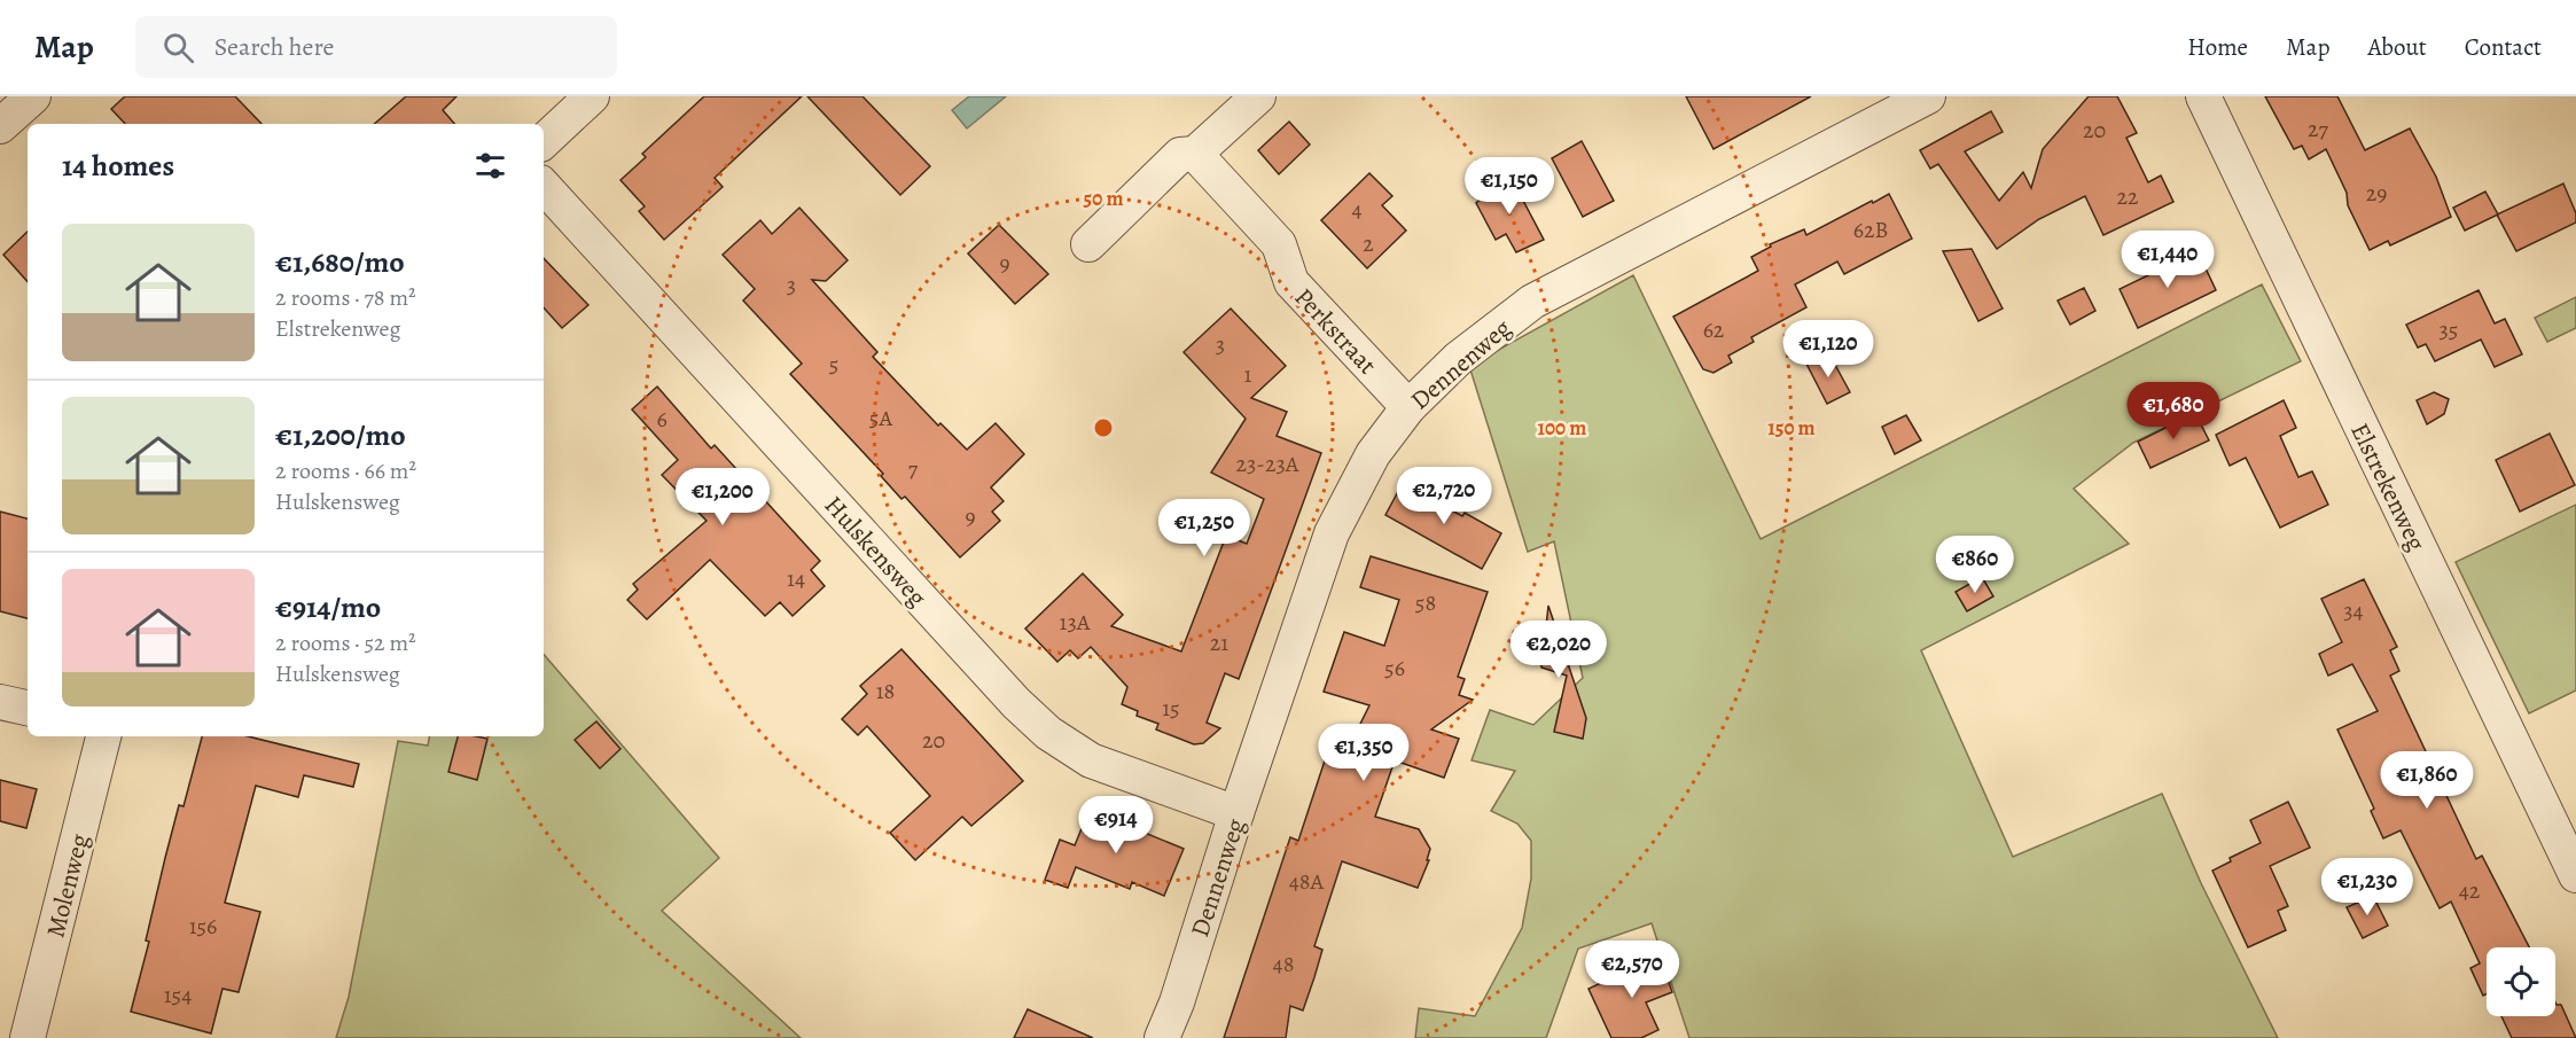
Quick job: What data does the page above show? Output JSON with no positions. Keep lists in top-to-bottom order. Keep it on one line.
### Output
{"streets":{"street":["Perkstraat","Dennenweg","Elstrekenweg","Hulskensweg","Molenweg"]},"crossings":[["Perkstraat","Dennenweg"],["Dennenweg","Hulskensweg"]],"house_numbers":["27","20","29","22","4","62B","2","9","3","62","35","3","5","1","5A","6","23-23A","7","9","14","58","34","13A","21","56","18","15","20","48A","42","156","48","154"],"page":{"header":"Map","search":"Search here","nav":["Home","Map","About","Contact"],"heading":"14 homes","price":["€1,150","€1,440","€1,120","€1,680","€2,720","€1,200","€1,250","€860","€2,020","€1,350","€1,860","€914","€1,230","€2,570"],"list":[{"name":"€1,680/mo","note":"2 rooms · 78 m² · Elstrekenweg"},{"name":"€1,200/mo","note":"2 rooms · 66 m² · Hulskensweg"},{"name":"€914/mo","note":"2 rooms · 52 m² · Hulskensweg"}]},"rings":["50 m","100 m","150 m"]}
